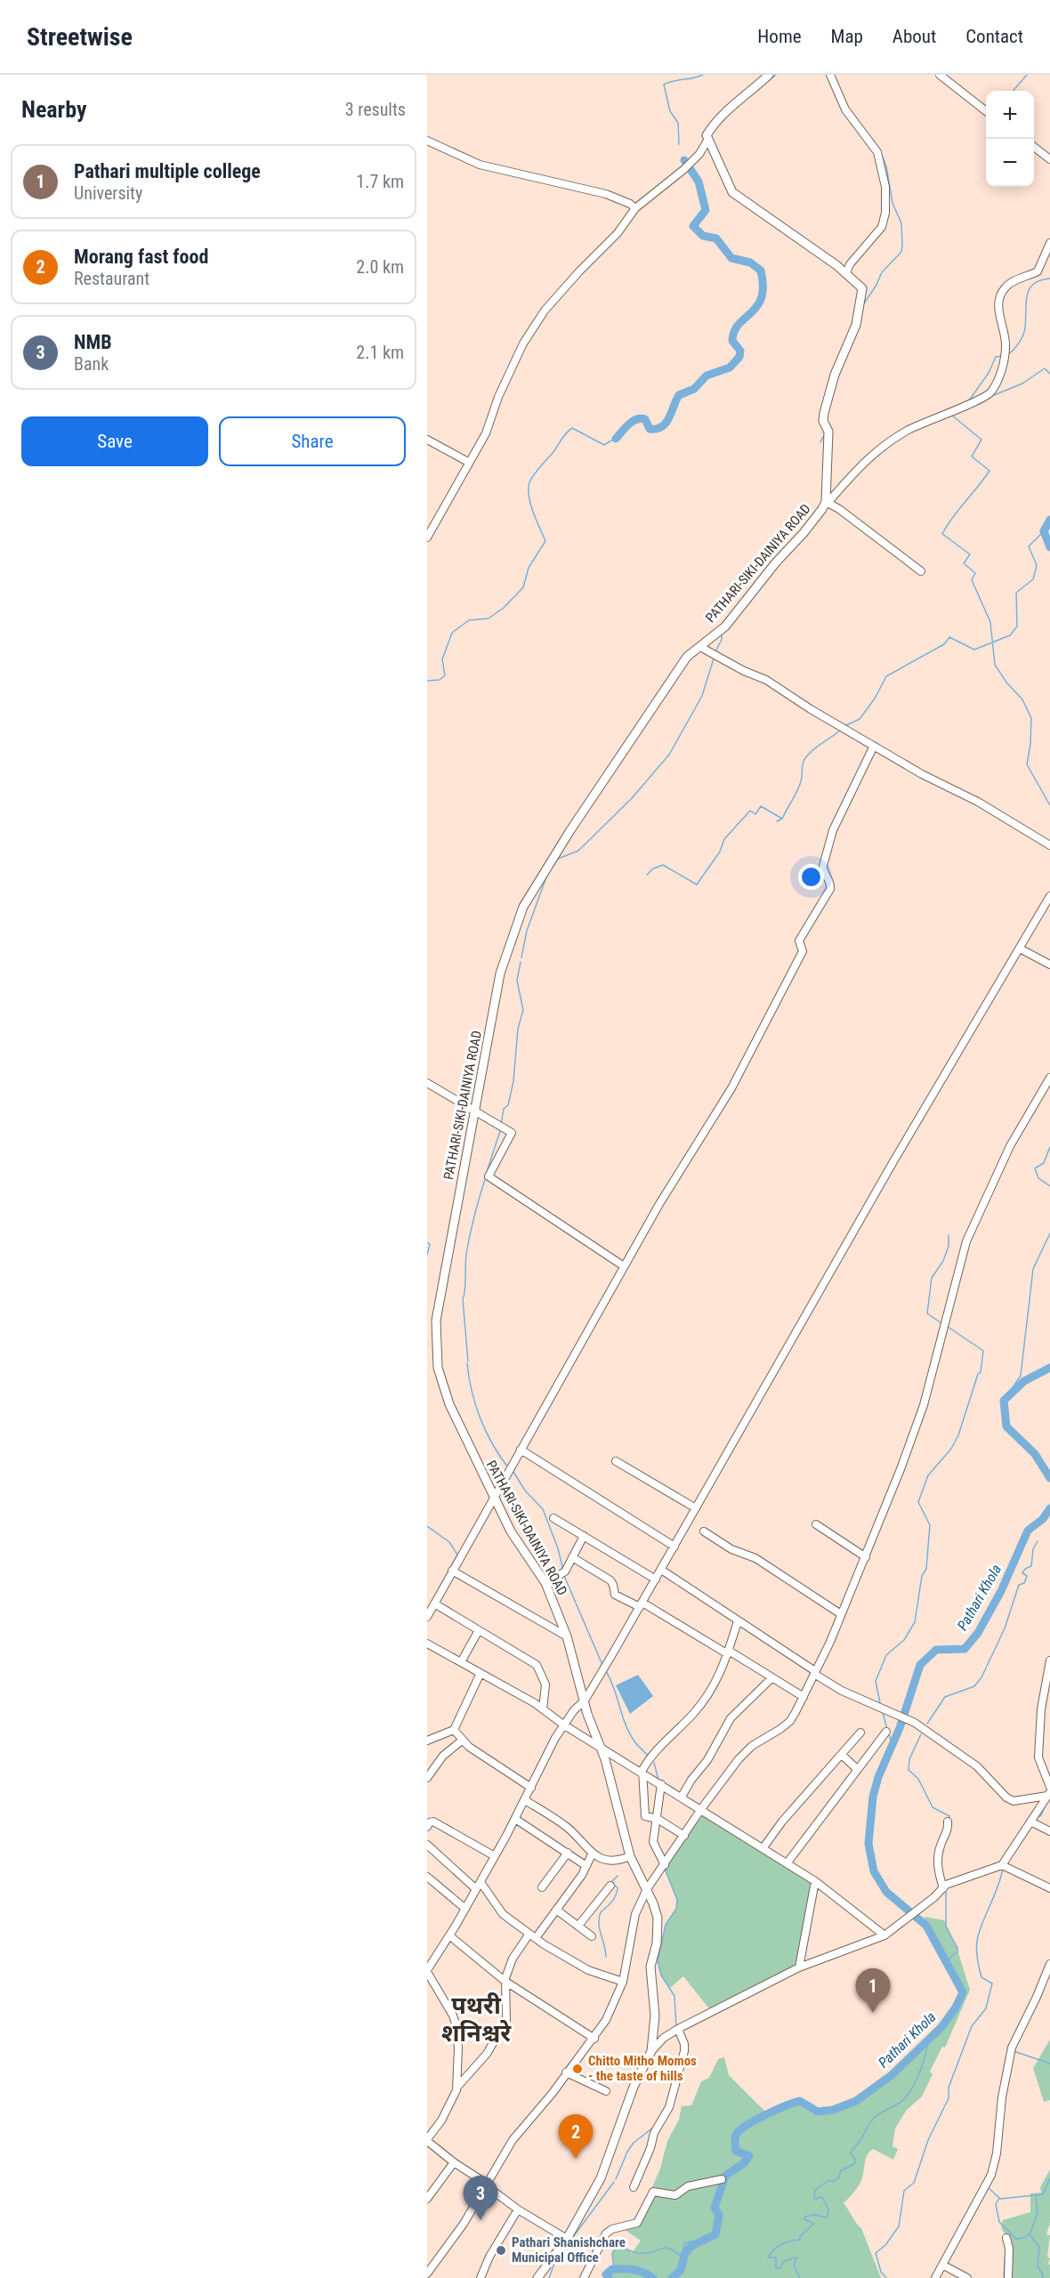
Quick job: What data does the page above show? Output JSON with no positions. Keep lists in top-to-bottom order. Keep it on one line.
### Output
{"streets":{"main road":["PATHARI-SIKI-DAINIYA ROAD"]},"districts":["पथरी शनिश्चरे"],"water":["Pathari Khola"],"places":["Chitto Mitho Momos - the taste of hills","Pathari Shanishchare Municipal Office"],"page":{"header":"Streetwise","nav":["Home","Map","About","Contact"],"heading":["Nearby","3 results"],"map_buttons":["+","−"],"list":[{"mark":"1","name":"Pathari multiple college","note":"University","value":"1.7 km"},{"mark":"2","name":"Morang fast food","note":"Restaurant","value":"2.0 km"},{"mark":"3","name":"NMB","note":"Bank","value":"2.1 km"}],"buttons":["Save","Share"],"pins":["1","2","3"]}}
